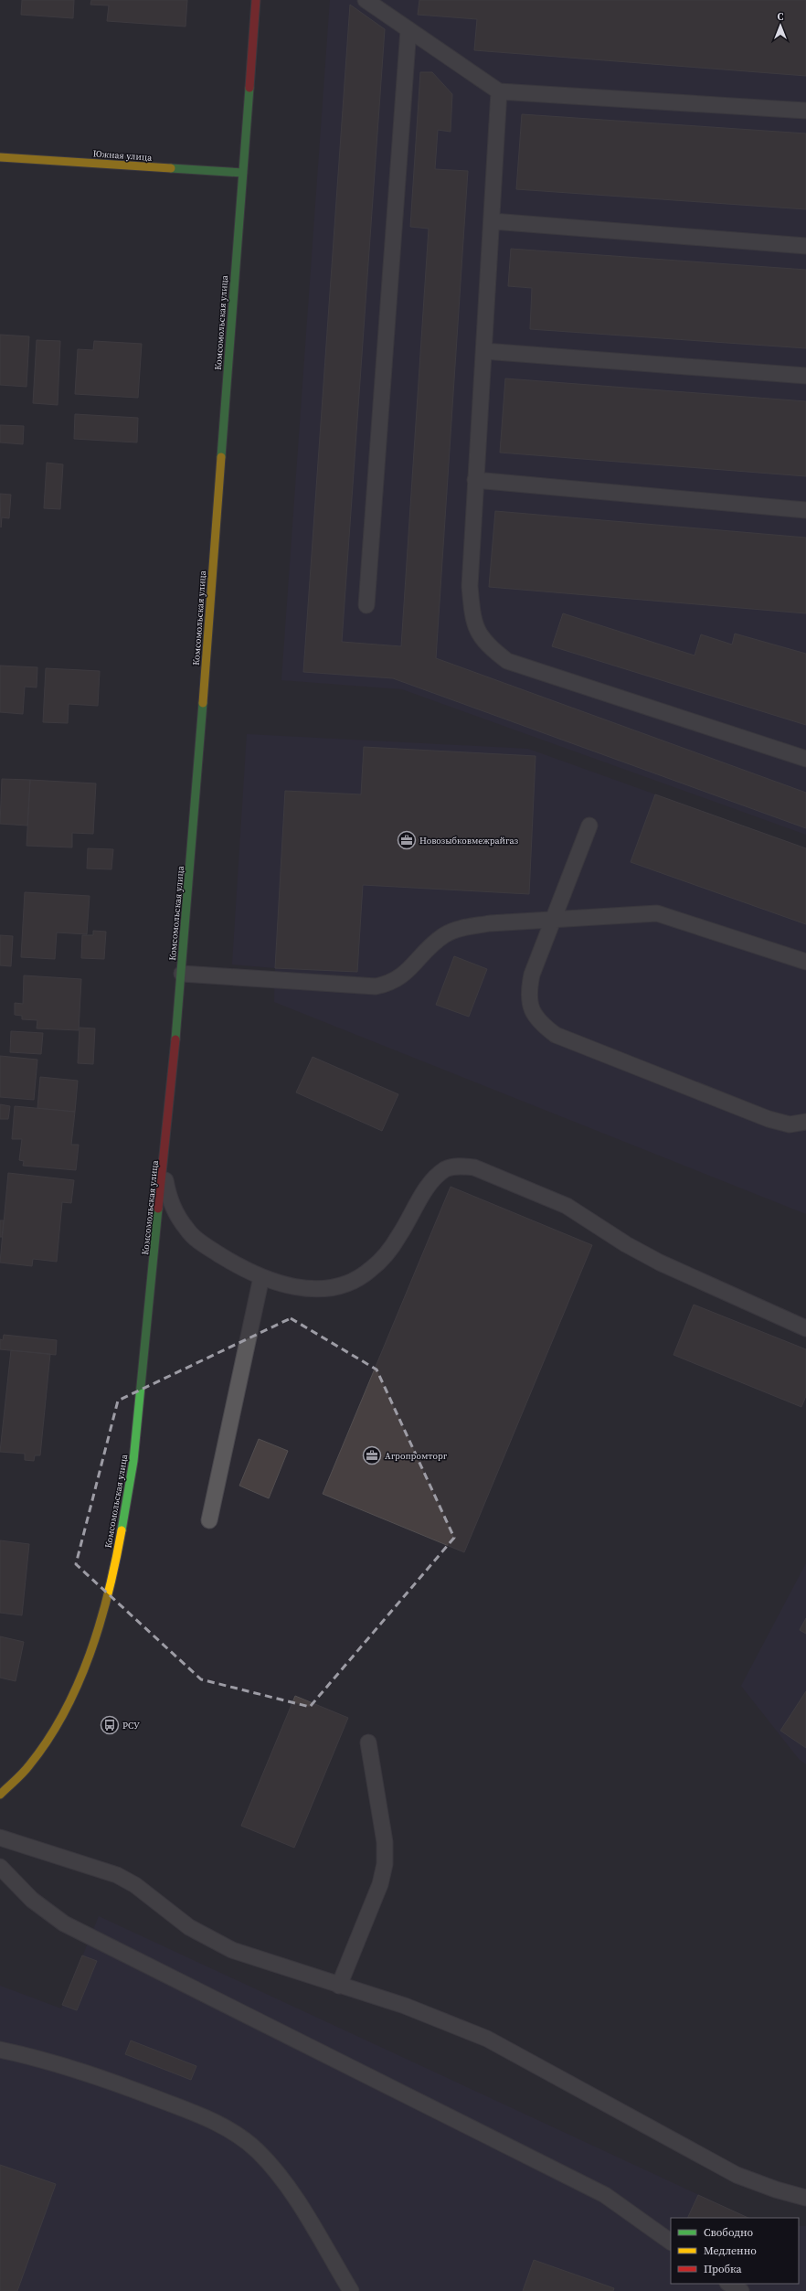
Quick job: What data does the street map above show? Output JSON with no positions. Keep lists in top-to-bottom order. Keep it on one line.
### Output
{"streets":{"street":["Южная улица","Комсомольская улица"]},"crossings":[["Южная улица","Комсомольская улица"]],"places":{"office":["Новозыбковмежрайгаз","Агропромторг"],"bus stop":["РСУ"]},"legend":["Свободно","Медленно","Пробка"],"north":"top"}
